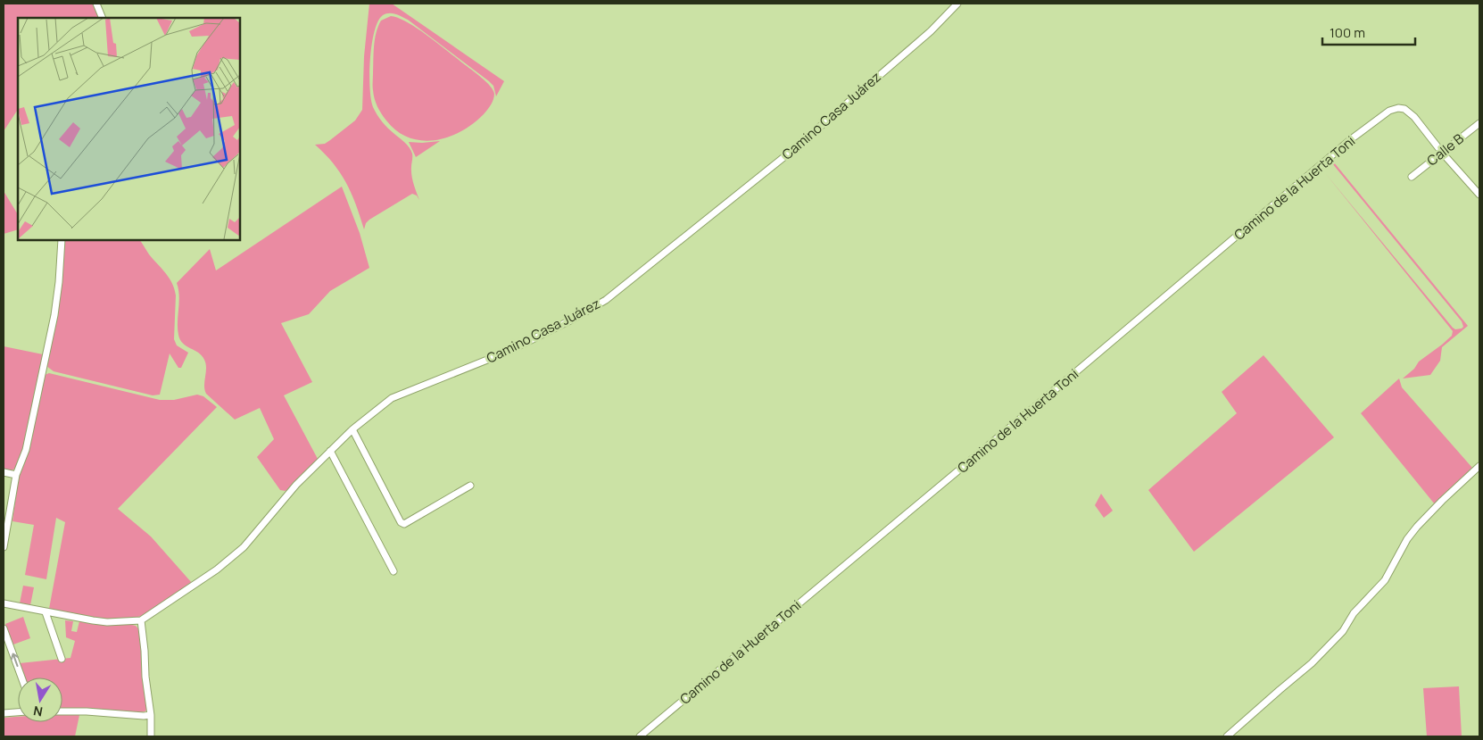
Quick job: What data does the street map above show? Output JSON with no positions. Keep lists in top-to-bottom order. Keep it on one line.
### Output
{"streets":{"street":["Camino Casa Juárez","Calle B","Camino de la Huerta Toni"]},"crossings":[["Calle B","Camino de la Huerta Toni"]],"scale_bar":"100 m","north":"bottom"}
